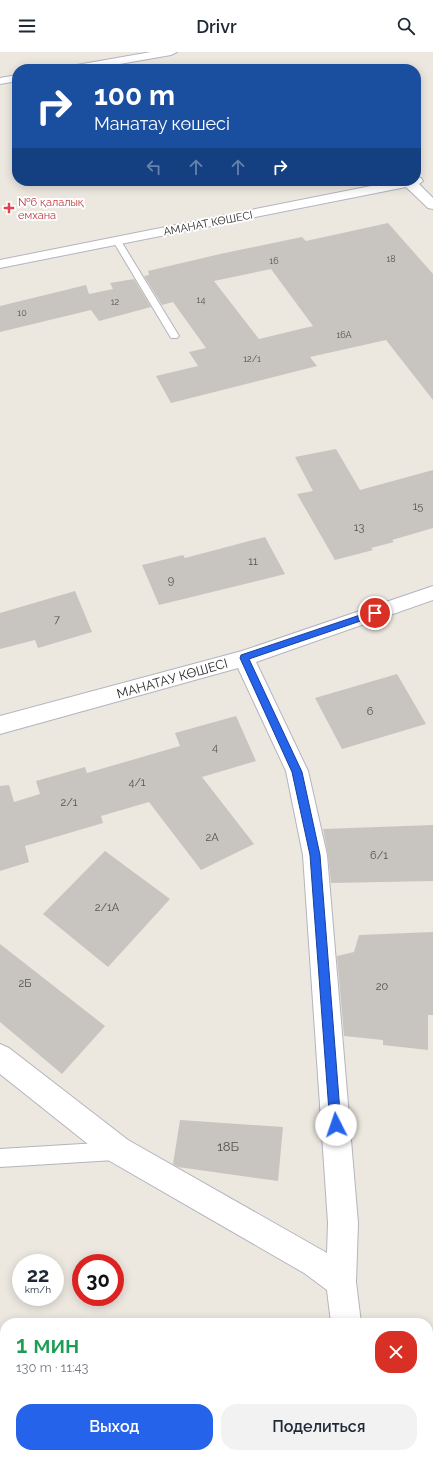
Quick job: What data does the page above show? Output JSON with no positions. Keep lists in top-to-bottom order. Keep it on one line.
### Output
{"streets":{"street":["АМАНАТ КӨШЕСІ","МАНАТАУ КӨШЕСІ"]},"places":{"health":["№6 қалалық емхана"]},"house_numbers":["18","16","14","12","10","16А","12/1","15","13","11","9","7","6","4","4/1","2/1","2А","6/1","2/1А","2Б","20","18Б"],"page":{"header":"Drivr","turn":["100 m","Манатау көшесі"],"speed":"22 km/h","limit":"30","heading":["1 мин","130 m · 11:43"],"buttons":["Выход","Поделиться"]}}
